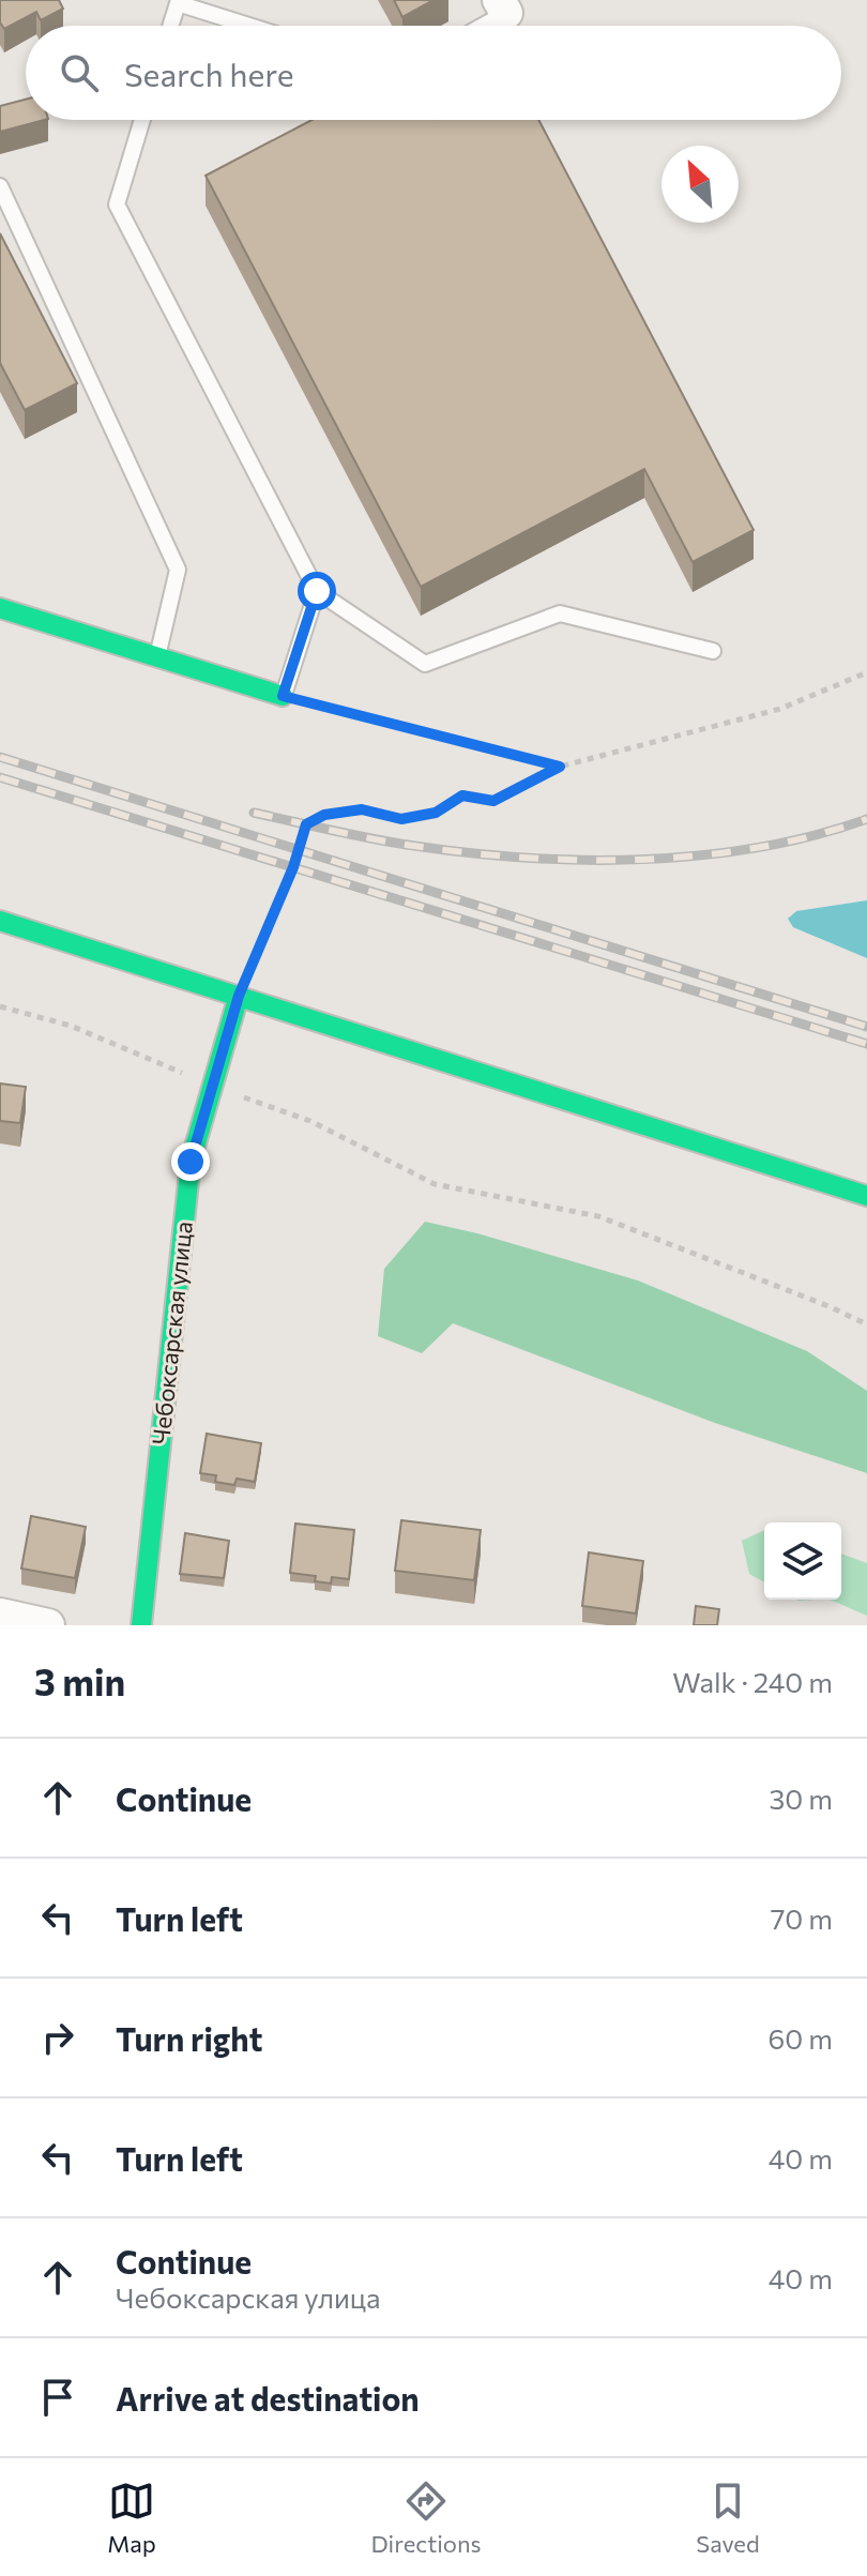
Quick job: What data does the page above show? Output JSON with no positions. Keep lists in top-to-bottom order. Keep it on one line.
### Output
{"streets":{"main road":["Чебоксарская улица"]},"north":"top left","page":{"search":"Search here","heading":["3 min","Walk · 240 m"],"list":[["Continue","30 m"],["Turn left","70 m"],["Turn right","60 m"],["Turn left","40 m"],["Continue","Чебоксарская улица","40 m"],"Arrive at destination"],"nav":["Map","Directions","Saved"]}}
